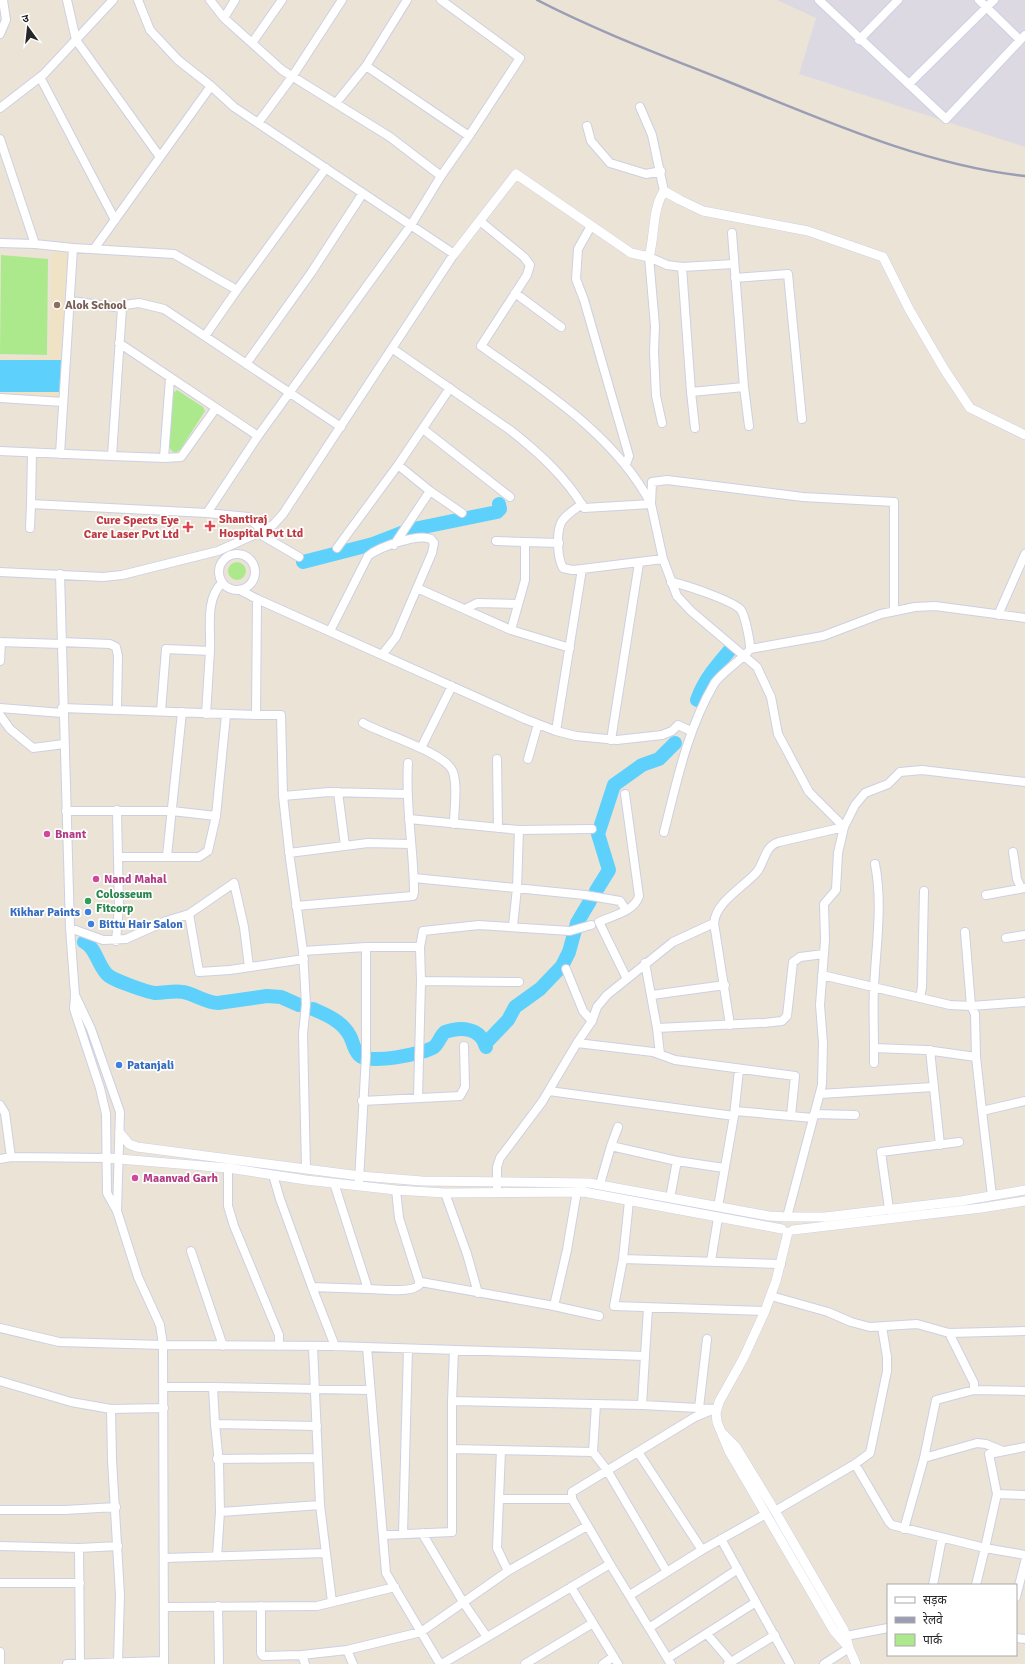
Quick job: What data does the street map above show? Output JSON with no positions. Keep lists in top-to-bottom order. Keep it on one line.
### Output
{"places":{"other":["Alok School","Bnant","Nand Mahal","Colosseum Fitcorp","Kikhar Paints","Bittu Hair Salon","Patanjali","Maanvad Garh"],"health":["Shantiraj Hospital Pvt Ltd","Cure Spects Eye Care Laser Pvt Ltd"]},"legend":["सड़क","रेलवे","पार्क"],"north":"top"}
